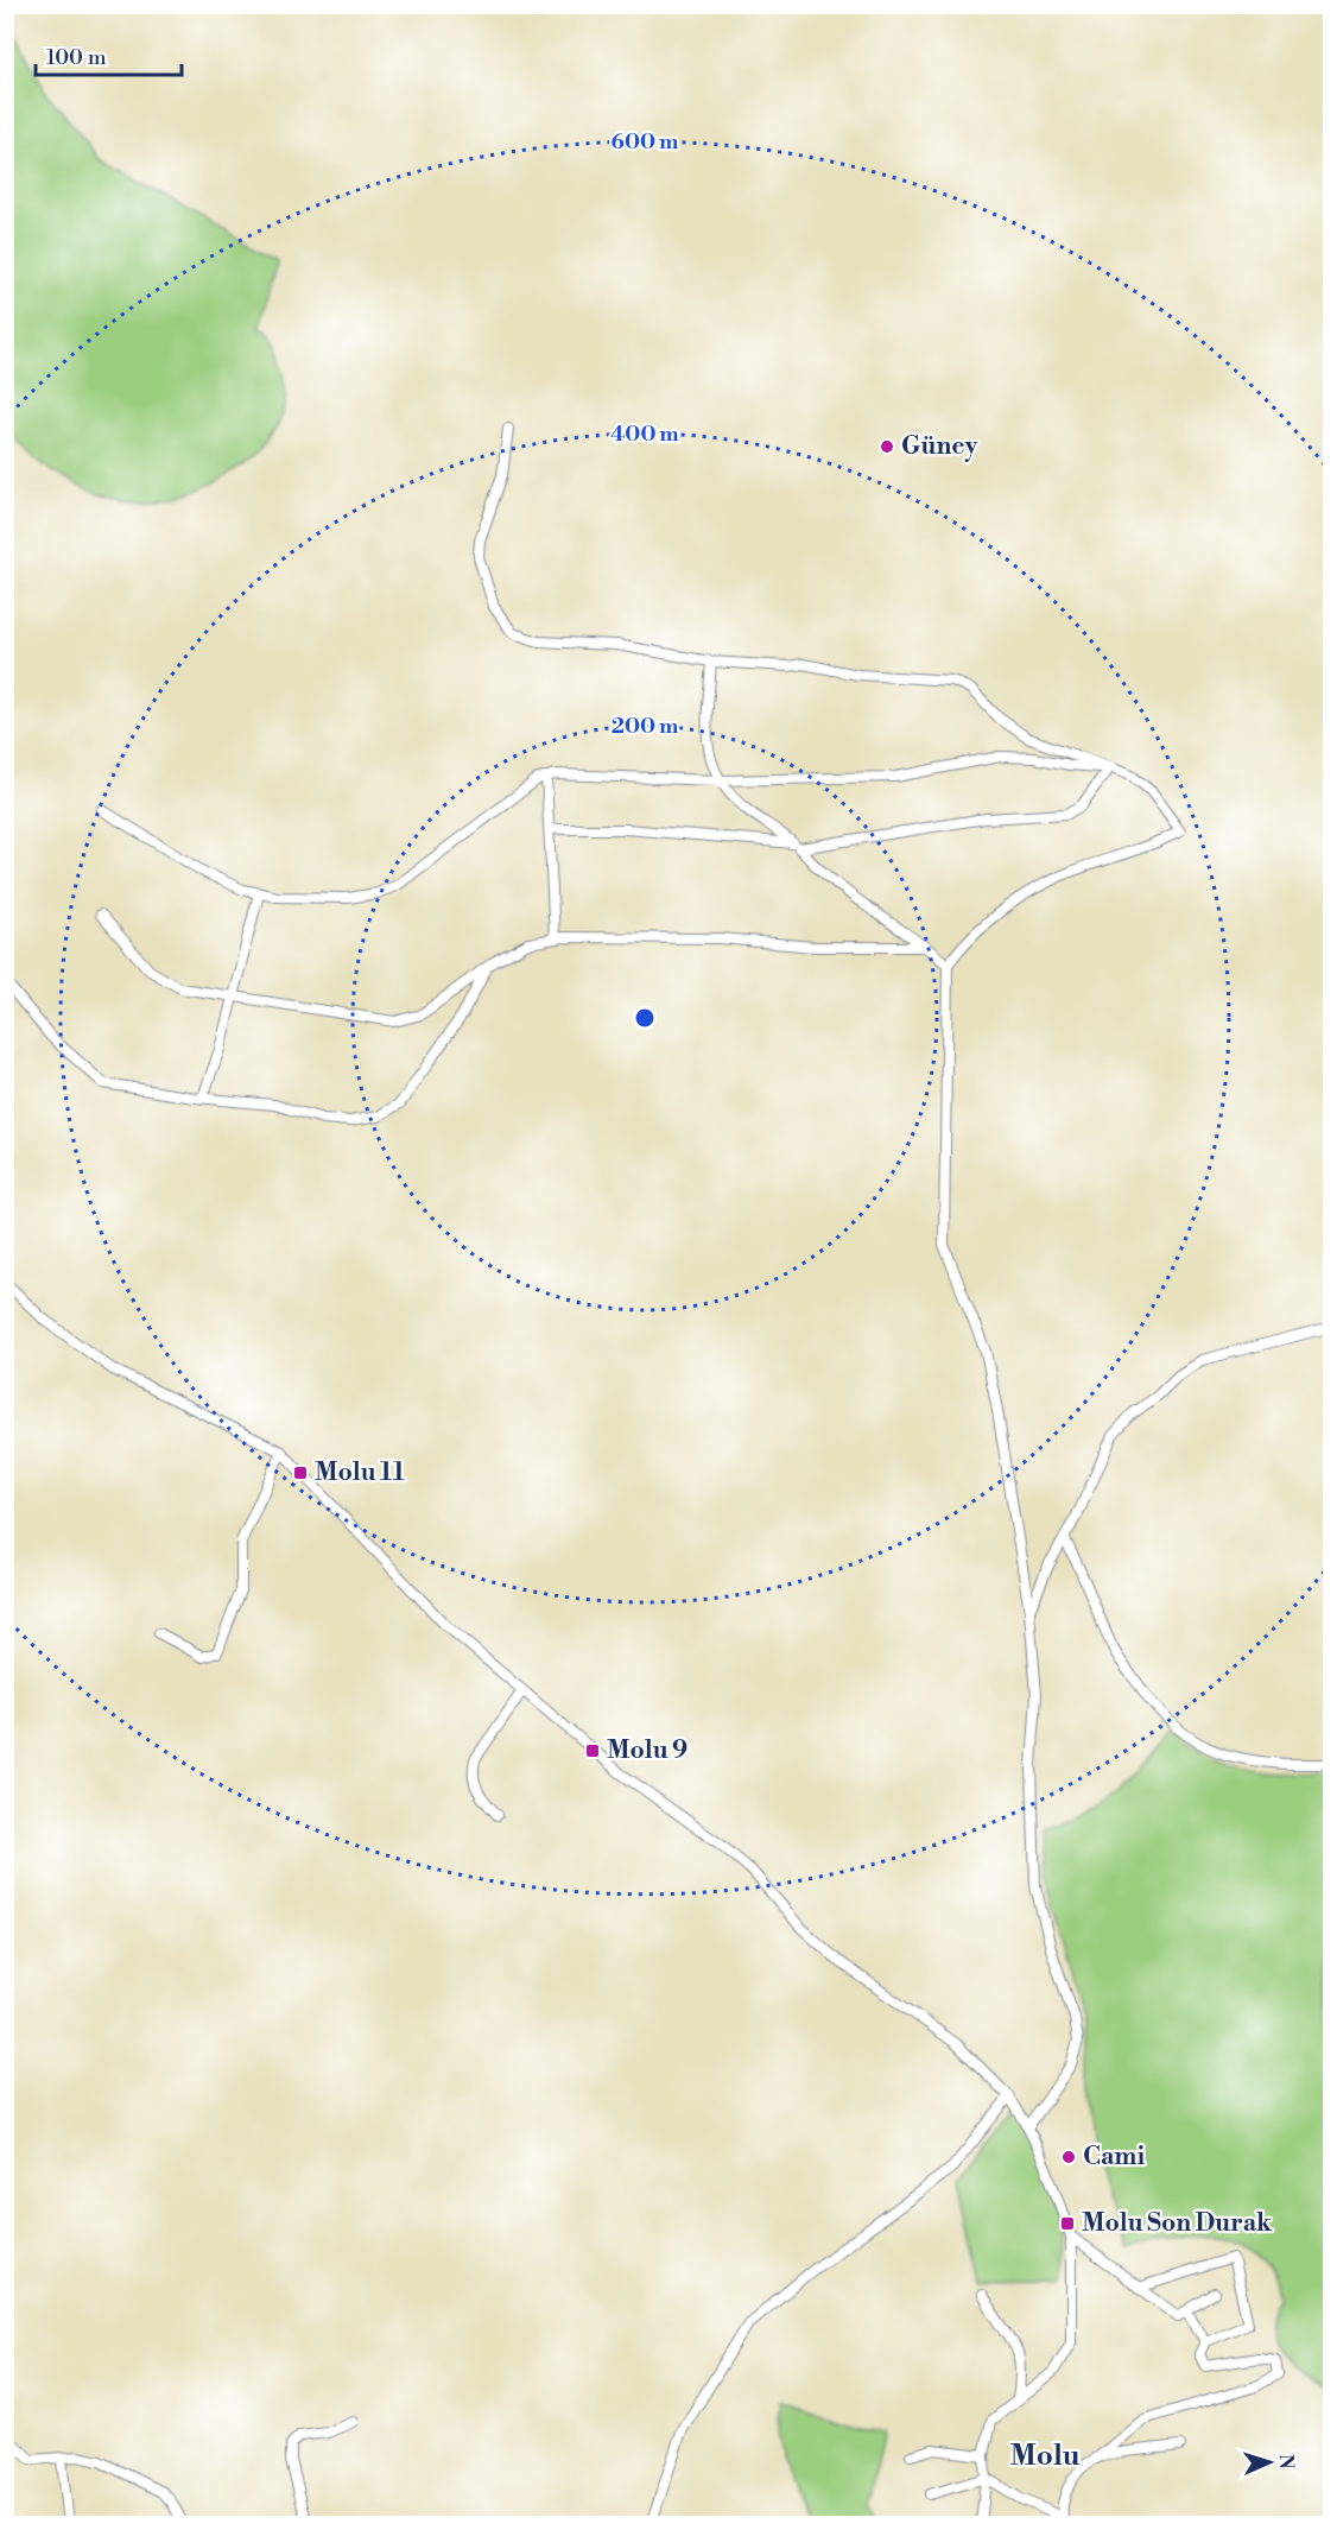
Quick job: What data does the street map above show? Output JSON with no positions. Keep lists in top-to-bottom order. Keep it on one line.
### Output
{"districts":["Molu"],"places":{"other":["Güney","Cami"],"transit":["Molu 11","Molu 9","Molu Son Durak"]},"scale_bar":"100 m","north":"right","rings":["600 m","400 m","200 m"]}
